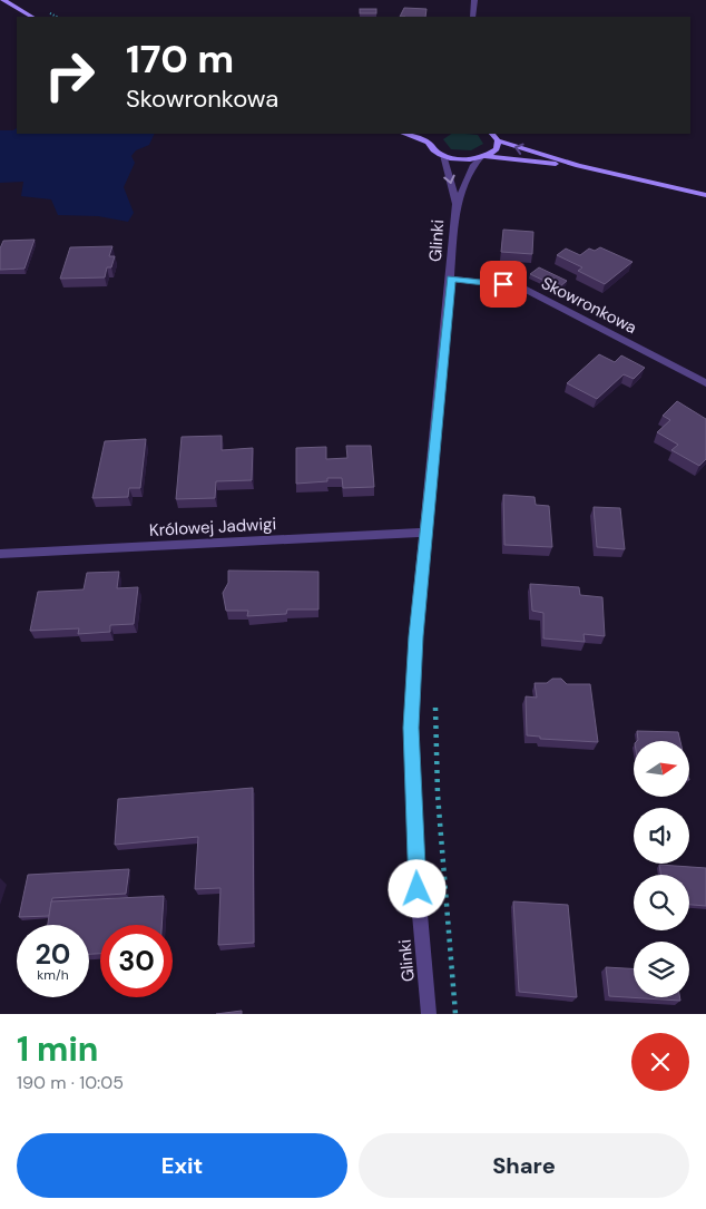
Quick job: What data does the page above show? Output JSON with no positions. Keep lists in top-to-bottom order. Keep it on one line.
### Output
{"streets":{"street":["Glinki","Skowronkowa","Królowej Jadwigi"]},"crossings":[["Glinki","Skowronkowa"],["Glinki","Królowej Jadwigi"]],"north":"right","page":{"turn":["170 m","Skowronkowa"],"speed":"20 km/h","limit":"30","heading":["1 min","190 m · 10:05"],"buttons":["Exit","Share"]}}
